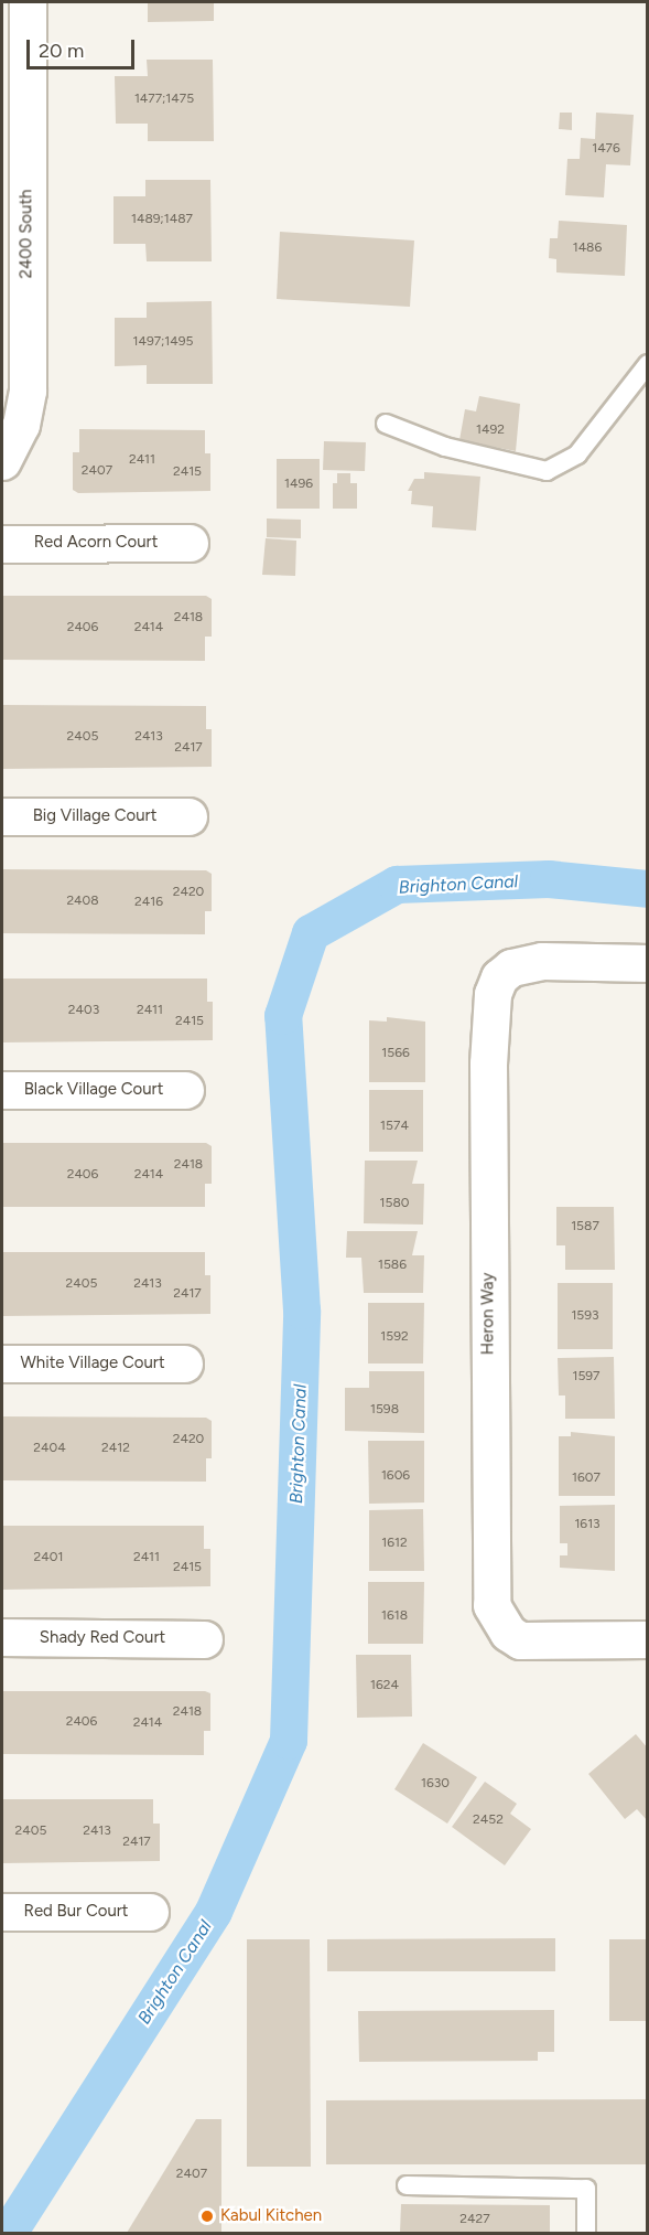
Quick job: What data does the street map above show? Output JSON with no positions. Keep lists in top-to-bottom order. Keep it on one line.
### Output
{"streets":{"street":["2400 South","Red Acorn Court","Big Village Court","Black Village Court","Heron Way","White Village Court","Shady Red Court","Red Bur Court"]},"water":["Brighton Canal"],"places":["Kabul Kitchen"],"house_numbers":["1477;1475","1476","1489;1487","1486","1497;1495","1492","2411","2407","2415","1496","2418","2406","2414","2405","2413","2417","2420","2408","2416","2403","2411","2415","1566","1574","2418","2406","2414","1580","1587","1586","2405","2413","2417","1593","1592","1597","1598","2420","2404","2412","1606","1607","1613","1612","2401","2411","2415","1618","1624","2418","2406","2414","1630","2452","2405","2413","2417","2407","2427"],"scale_bar":"20 m"}
